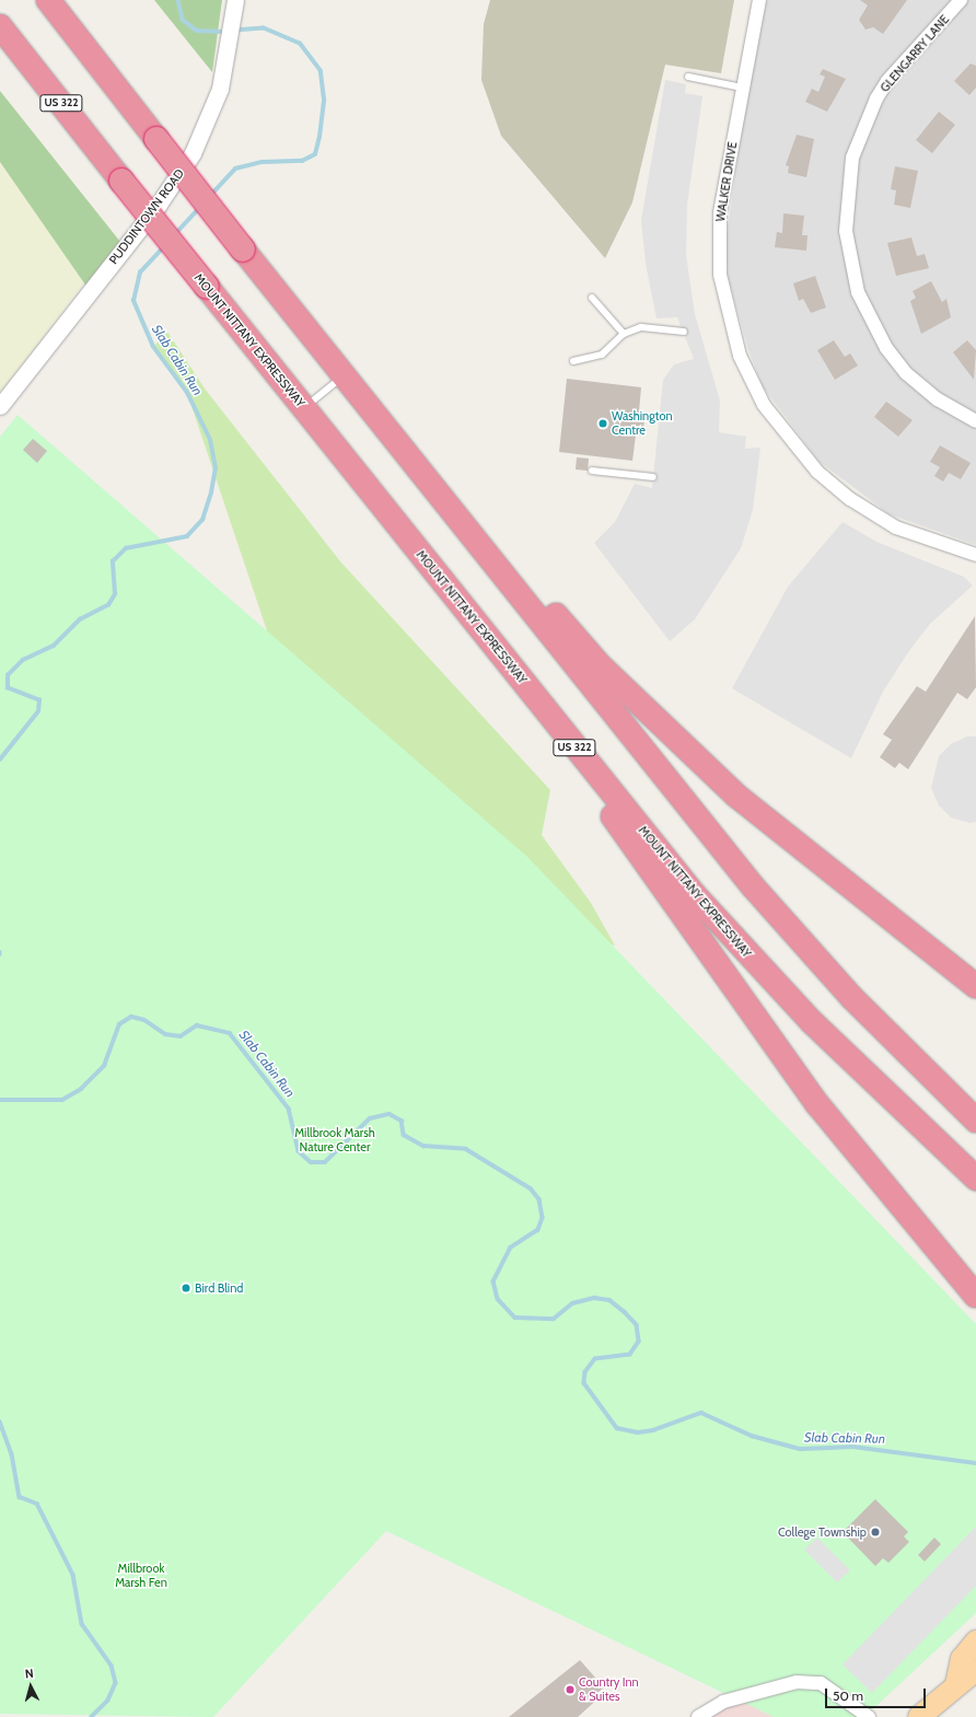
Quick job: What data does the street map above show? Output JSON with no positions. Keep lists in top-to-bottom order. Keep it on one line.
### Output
{"streets":{"highway":["US 322","MOUNT NITTANY EXPRESSWAY"],"street":["GLENGARRY LANE","WALKER DRIVE","PUDDINTOWN ROAD"]},"water":["Slab Cabin Run"],"parks":["Millbrook Marsh Nature Center","Millbrook Marsh Fen"],"places":["Washington Centre","Bird Blind","College Township","Country Inn & Suites"],"scale_bar":"50 m","north":"top"}
